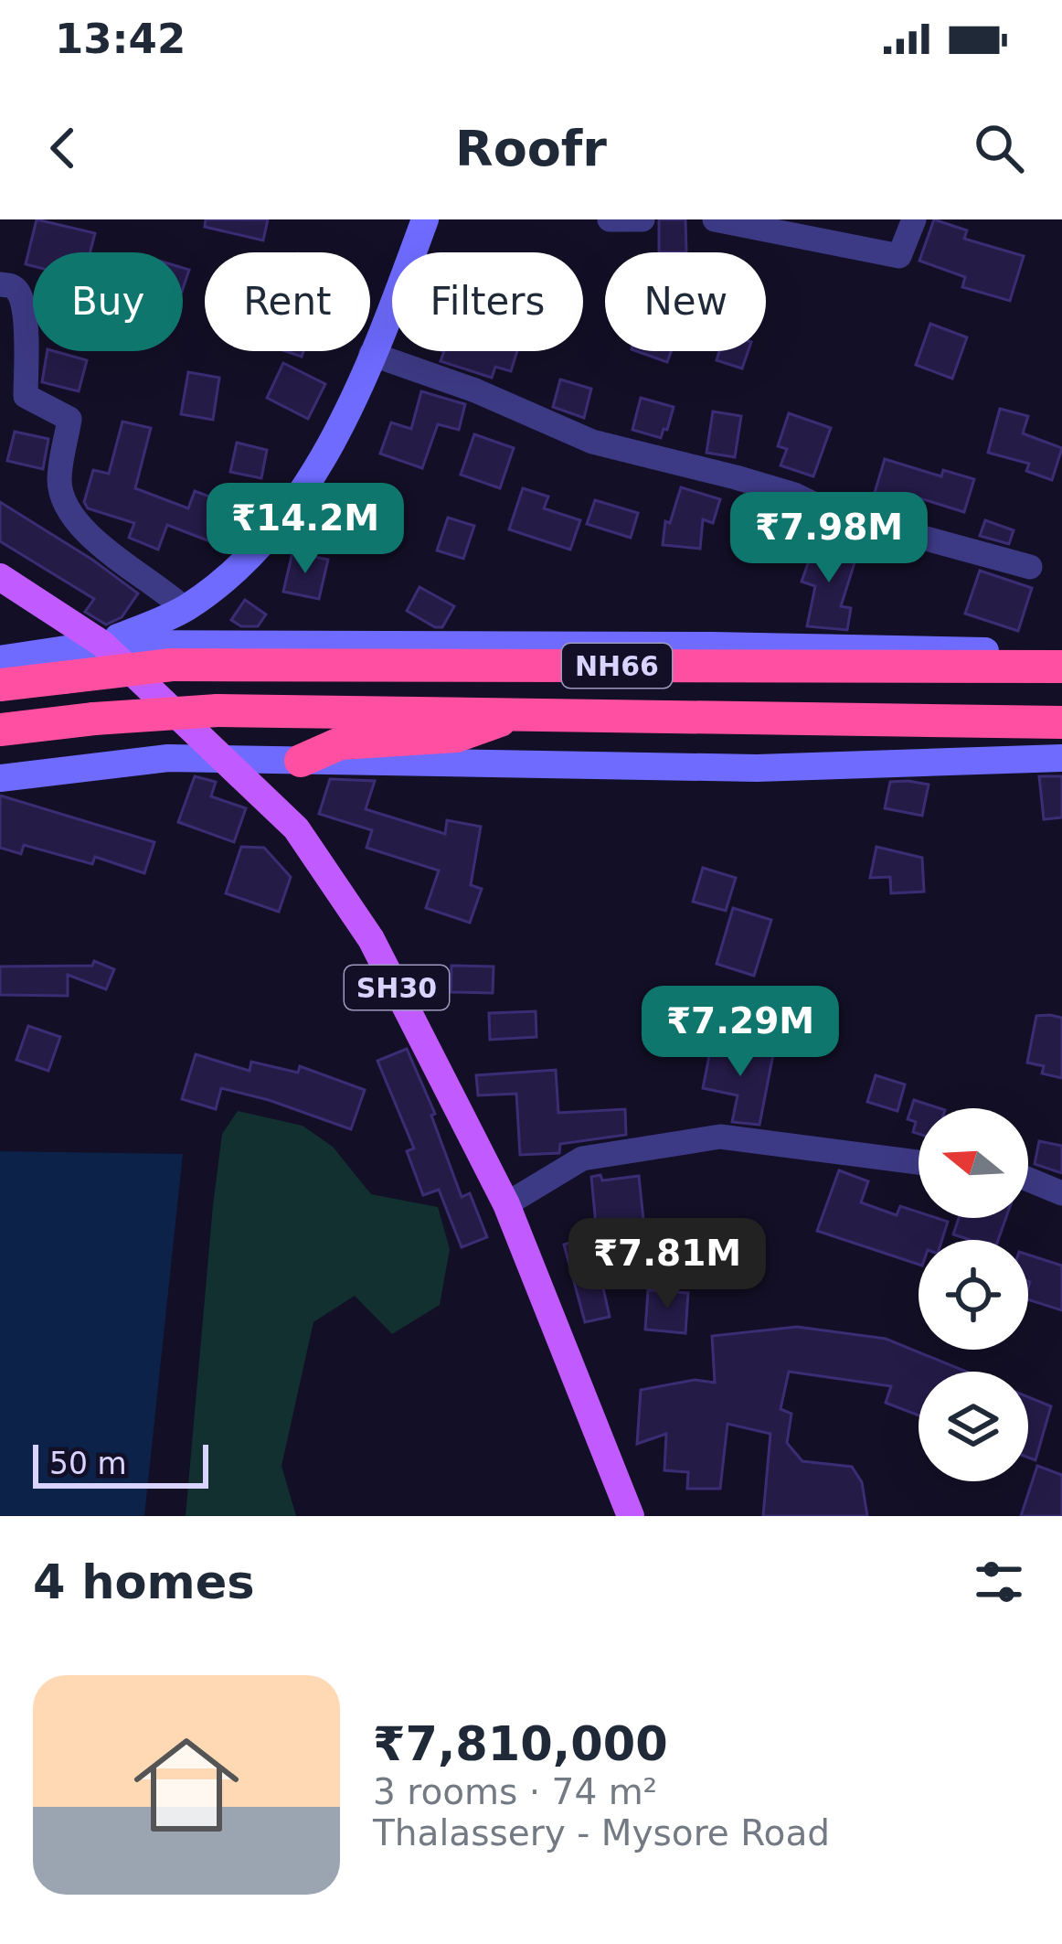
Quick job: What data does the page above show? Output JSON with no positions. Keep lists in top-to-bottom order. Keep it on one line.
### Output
{"streets":{"highway":["NH66"],"main road":["SH30"]},"scale_bar":"50 m","north":"left","page":{"status":"13:42","header":"Roofr","chip":["Buy","Rent","Filters","New"],"price":["₹14.2M","₹7.98M","₹7.29M","₹7.81M"],"scale":"50 m","heading":"4 homes","list":[{"name":"₹7,810,000","note":"3 rooms · 74 m² · Thalassery - Mysore Road"}]}}
